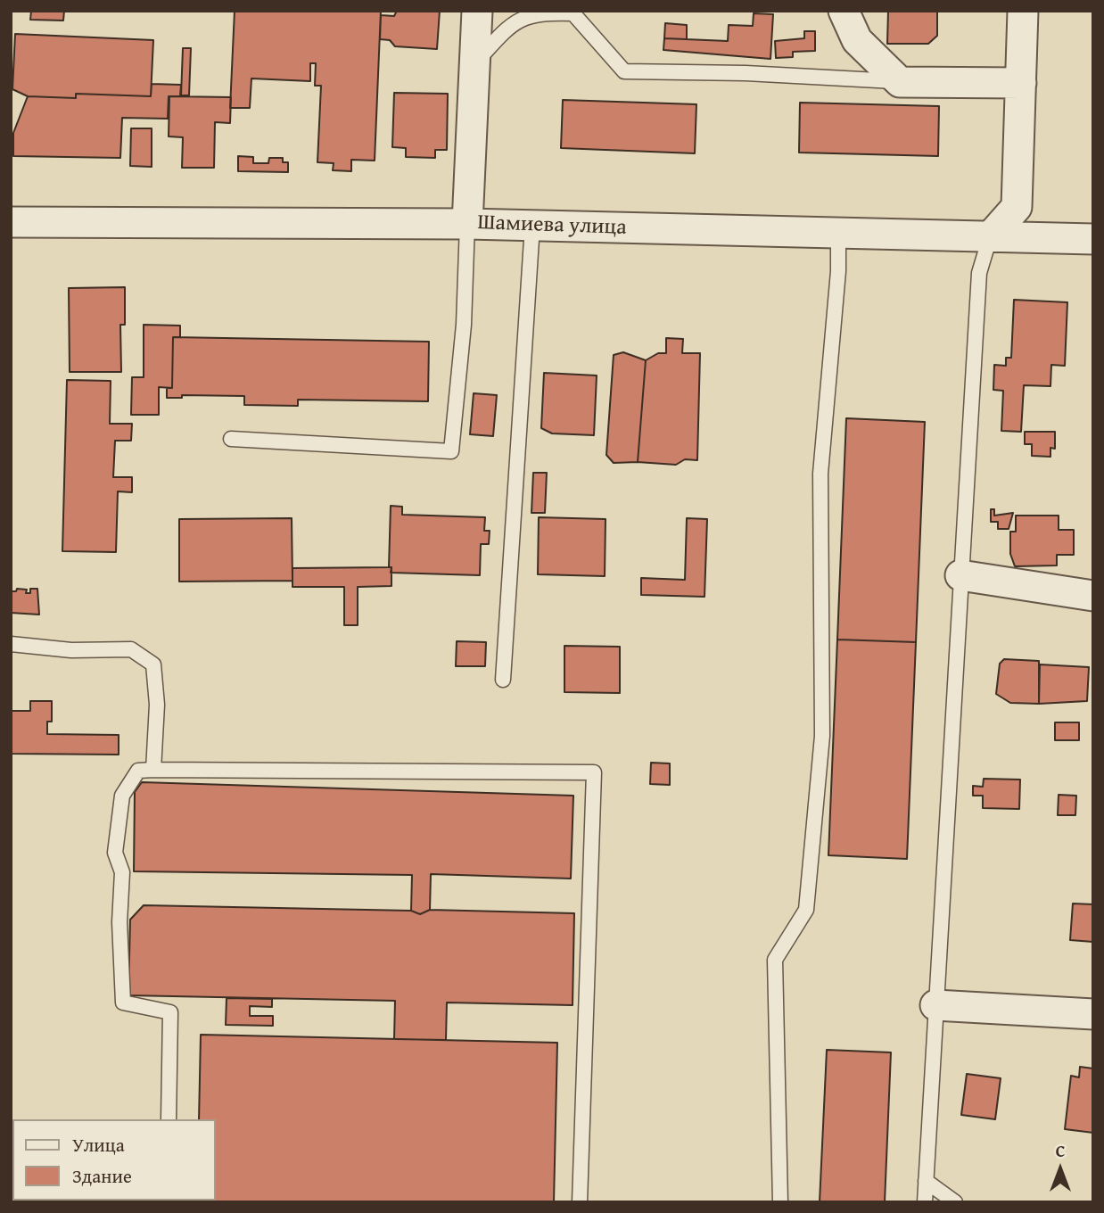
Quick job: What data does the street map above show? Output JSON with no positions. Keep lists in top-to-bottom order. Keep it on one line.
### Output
{"streets":{"street":["Шамиева улица"]},"legend":["Улица","Здание"],"north":"top"}
